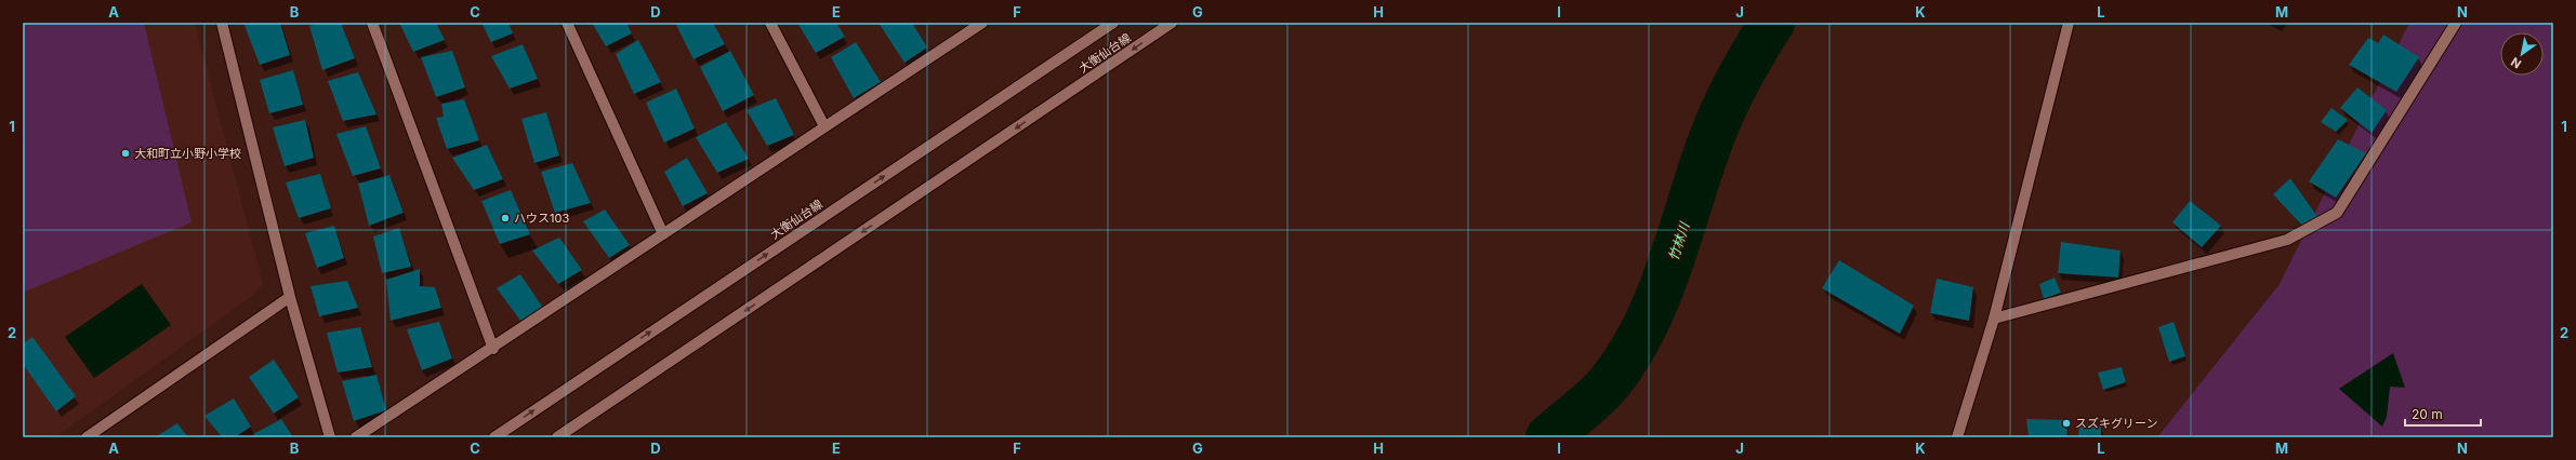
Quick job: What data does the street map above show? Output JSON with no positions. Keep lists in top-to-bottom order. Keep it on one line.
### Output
{"streets":{"street":["大衡仙台線"]},"water":["竹林川"],"places":["大和町立小野小学校","ハウス103","スズキグリーン"],"scale_bar":"20 m","north":"bottom left","grid":{"columns":["A","B","C","D","E","F","G","H","I","J","K","L","M","N"],"rows":["1","2"]}}
